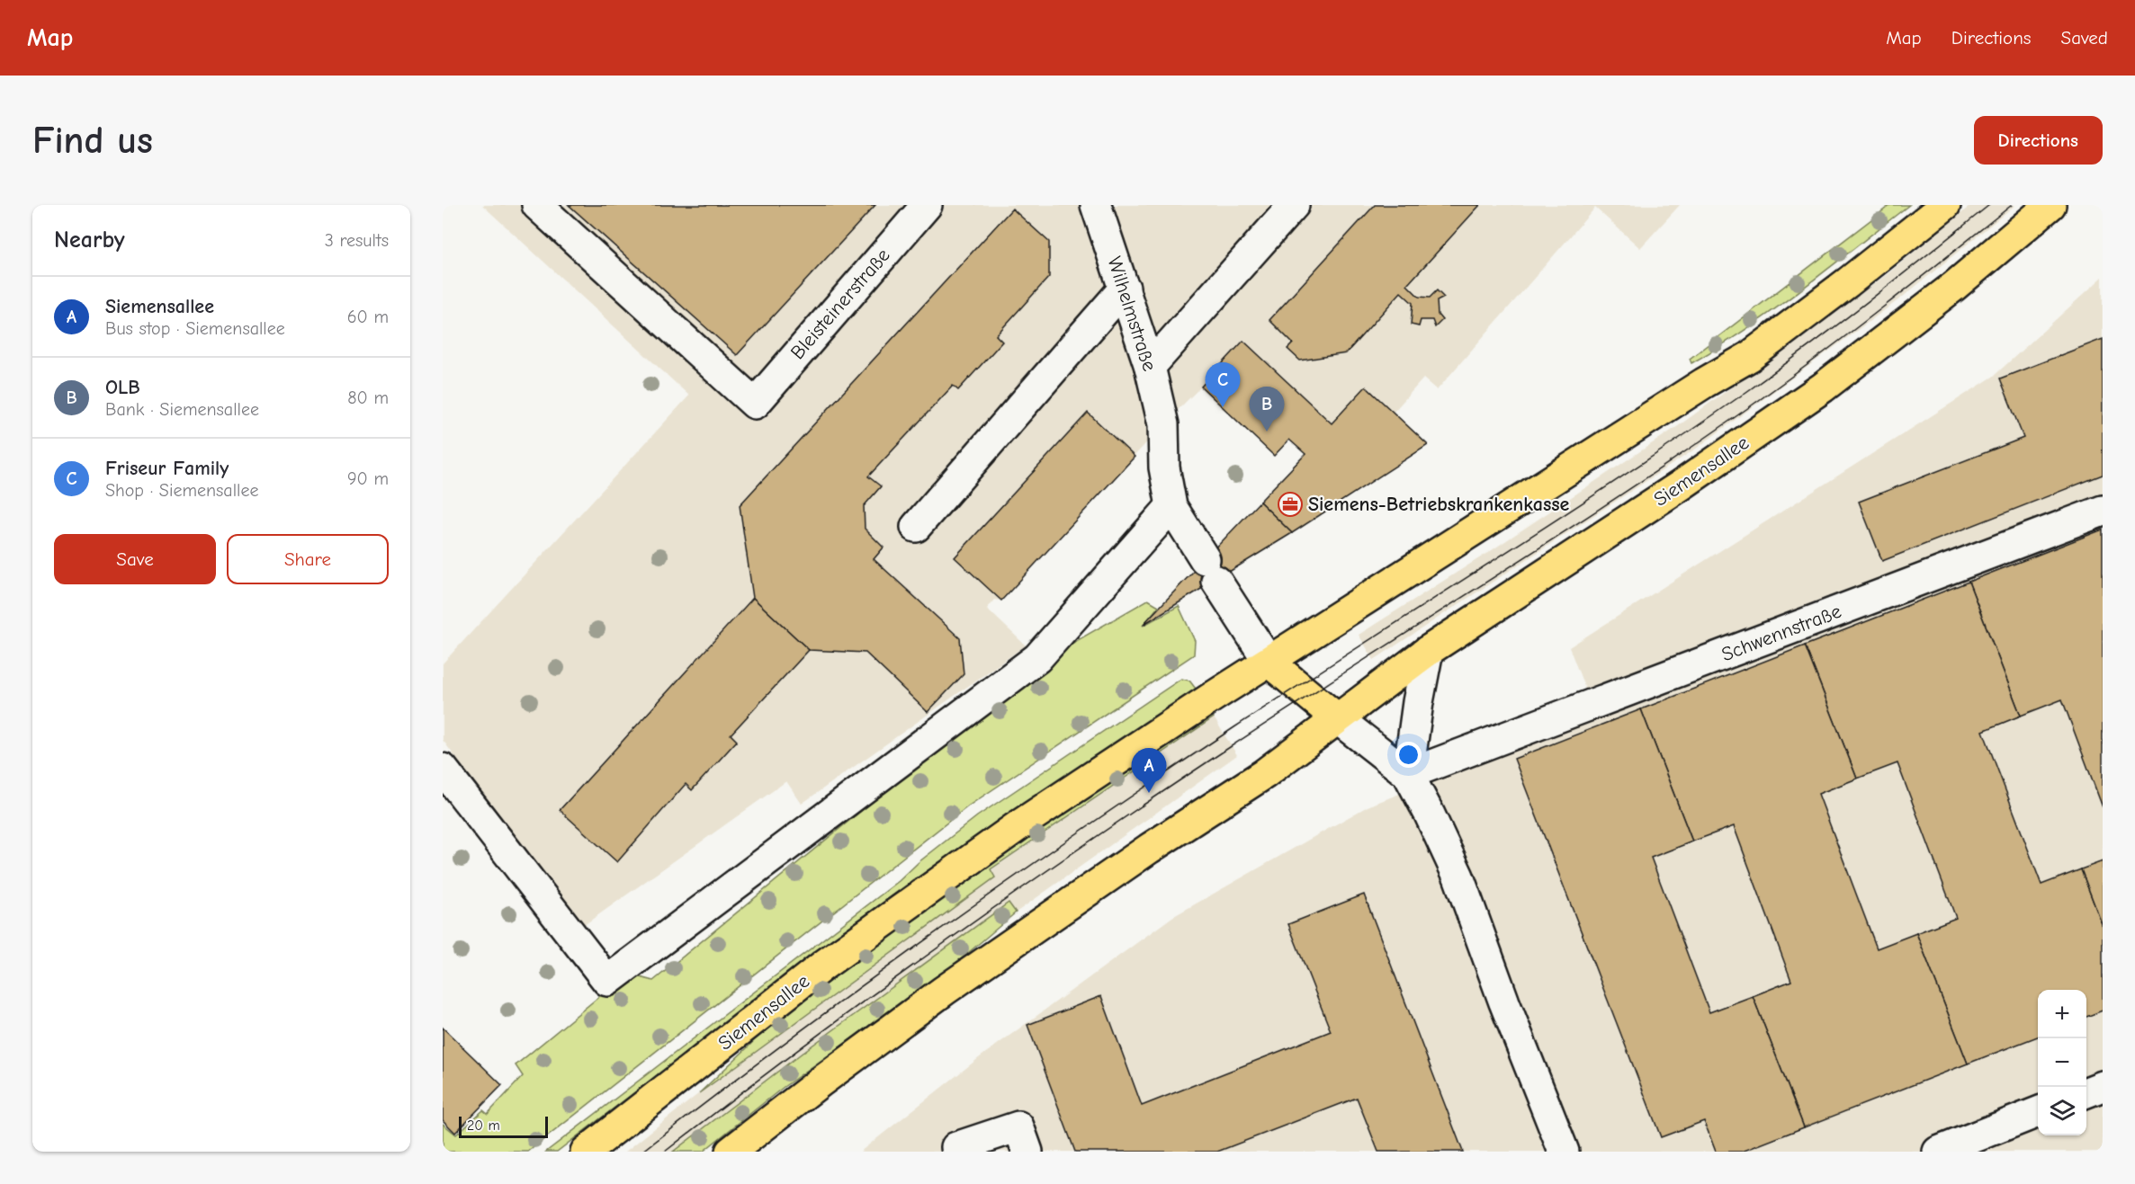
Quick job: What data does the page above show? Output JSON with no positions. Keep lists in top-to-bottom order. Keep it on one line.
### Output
{"streets":{"main road":["Siemensallee"],"lane":["Bleisteinerstraße","Wilhelmstraße","Schwennstraße"]},"places":{"office":["Siemens-Betriebskrankenkasse"]},"scale_bar":"20 m","page":{"header":"Map","nav":["Map","Directions","Saved"],"buttons":["Directions",["Save","Share"]],"title":"Find us","heading":["Nearby","3 results"],"list":[{"mark":"A","name":"Siemensallee","note":"Bus stop · Siemensallee","value":"60 m"},{"mark":"B","name":"OLB","note":"Bank · Siemensallee","value":"80 m"},{"mark":"C","name":"Friseur Family","note":"Shop · Siemensallee","value":"90 m"}],"pins":["C","B","A"],"map_buttons":["+","−"],"scale":"20 m"}}
